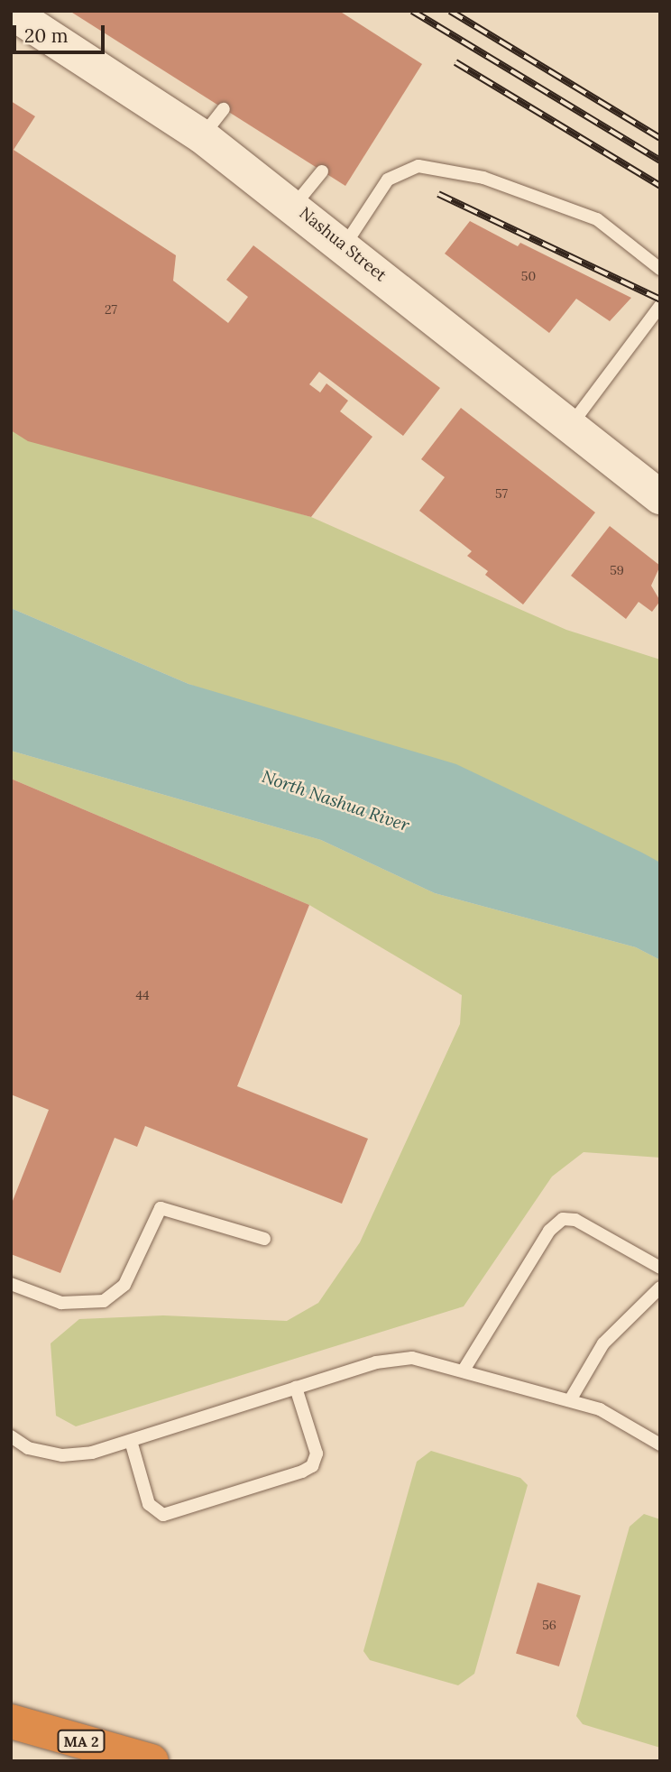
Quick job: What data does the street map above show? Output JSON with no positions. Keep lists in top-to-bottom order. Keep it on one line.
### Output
{"streets":{"highway":["MA 2"],"main road":["Nashua Street"]},"water":["North Nashua River"],"house_numbers":["50","27","57","59","44","56"],"scale_bar":"20 m"}
